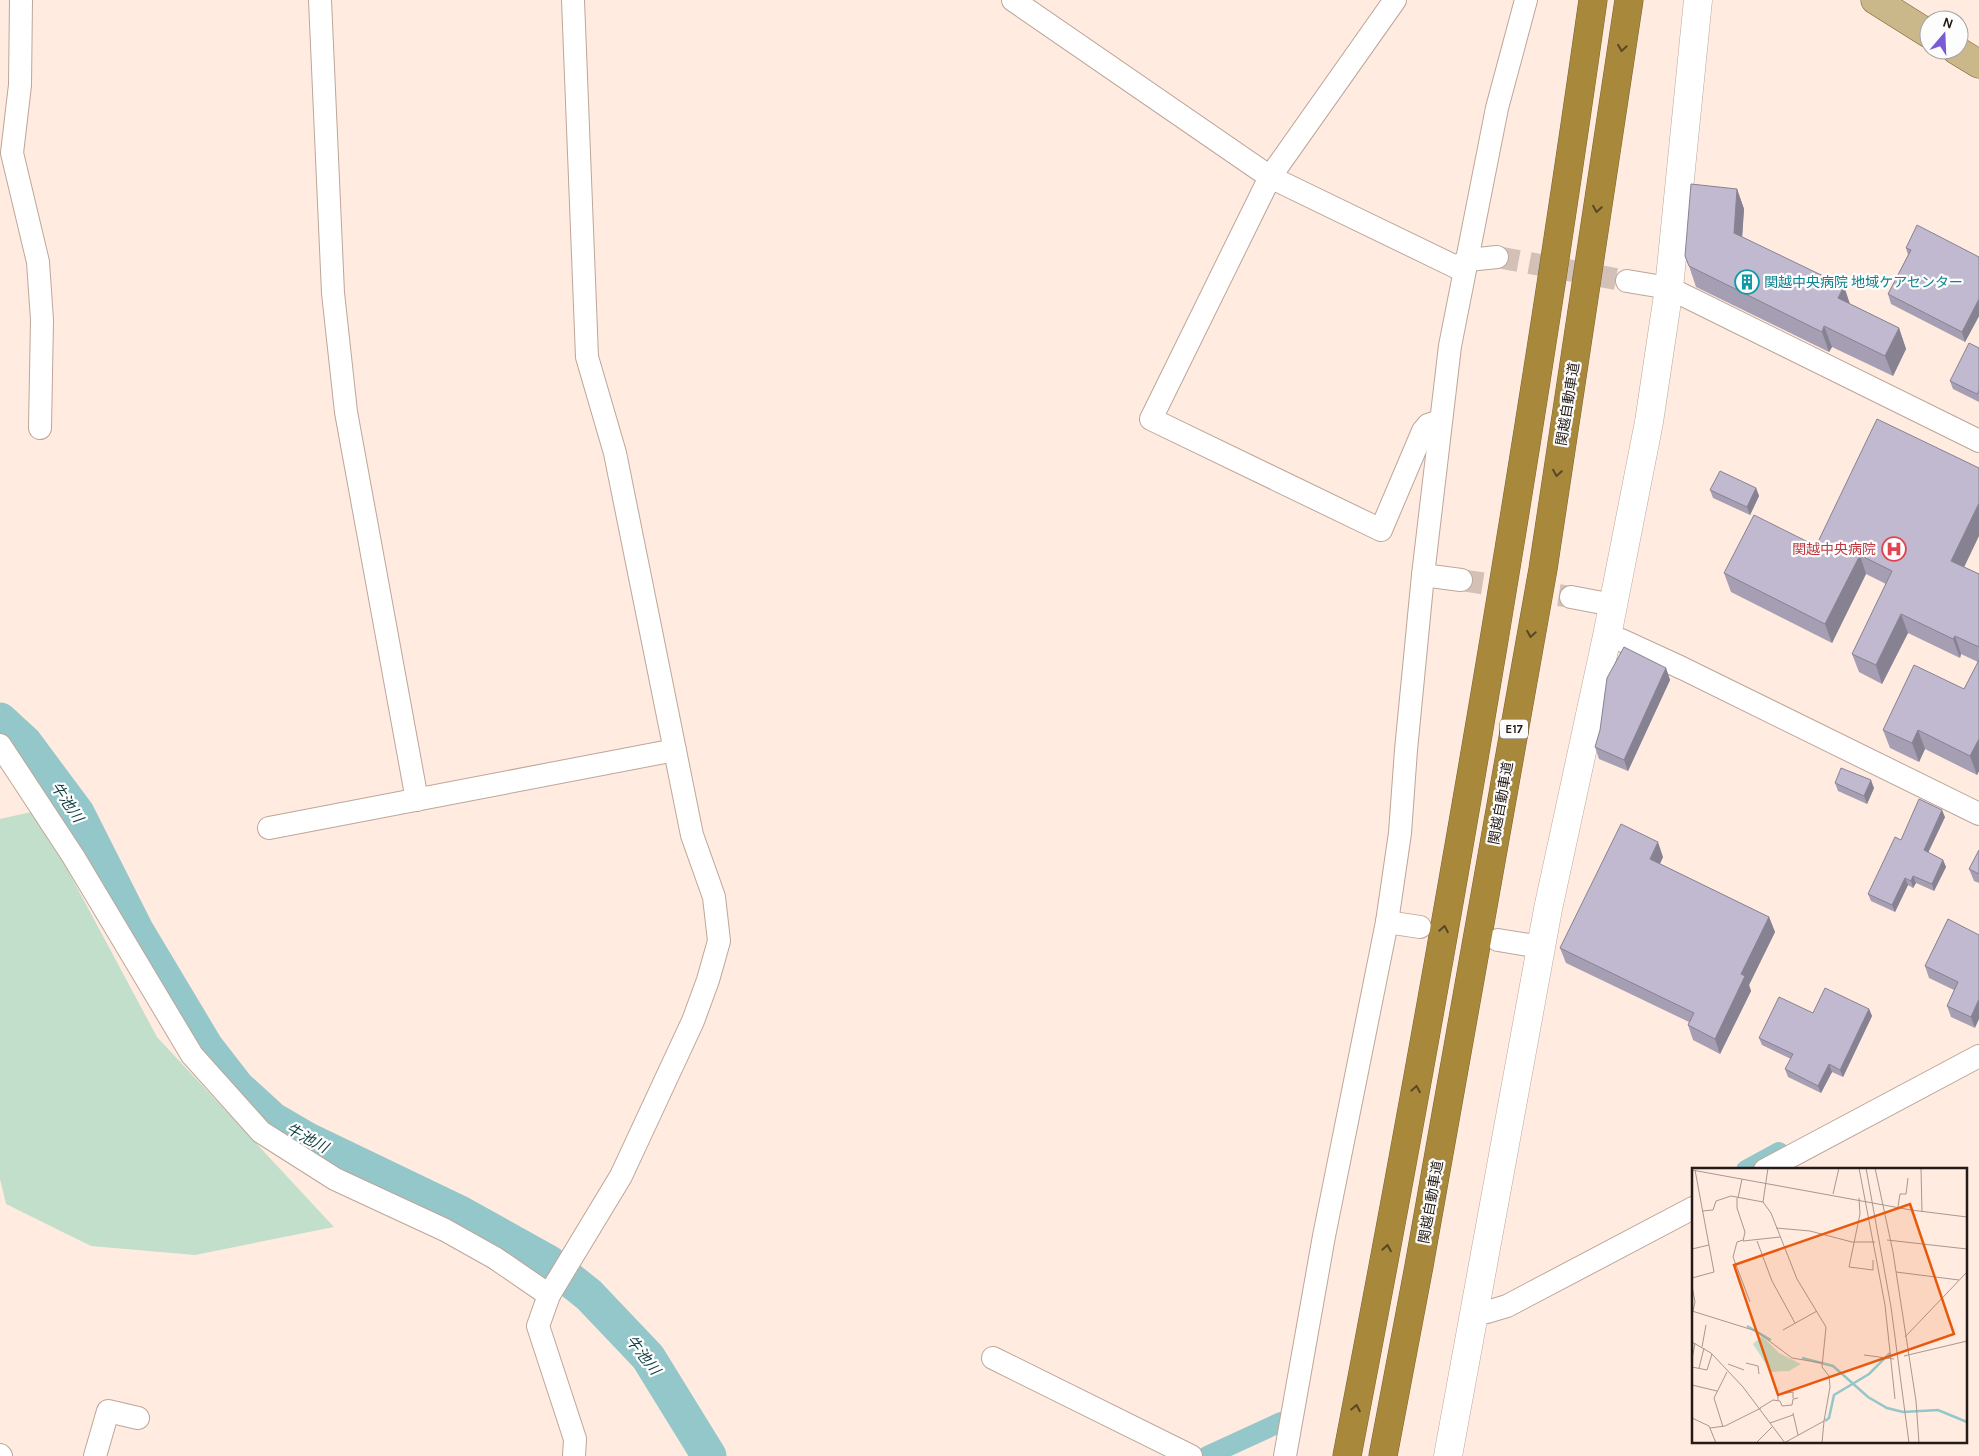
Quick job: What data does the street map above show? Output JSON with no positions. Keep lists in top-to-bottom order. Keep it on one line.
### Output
{"streets":{"highway":["関越自動車道","E17"]},"water":["牛池川"],"places":{"building":["関越中央病院 地域ケアセンター"],"hospital":["関越中央病院"]},"north":"top"}
